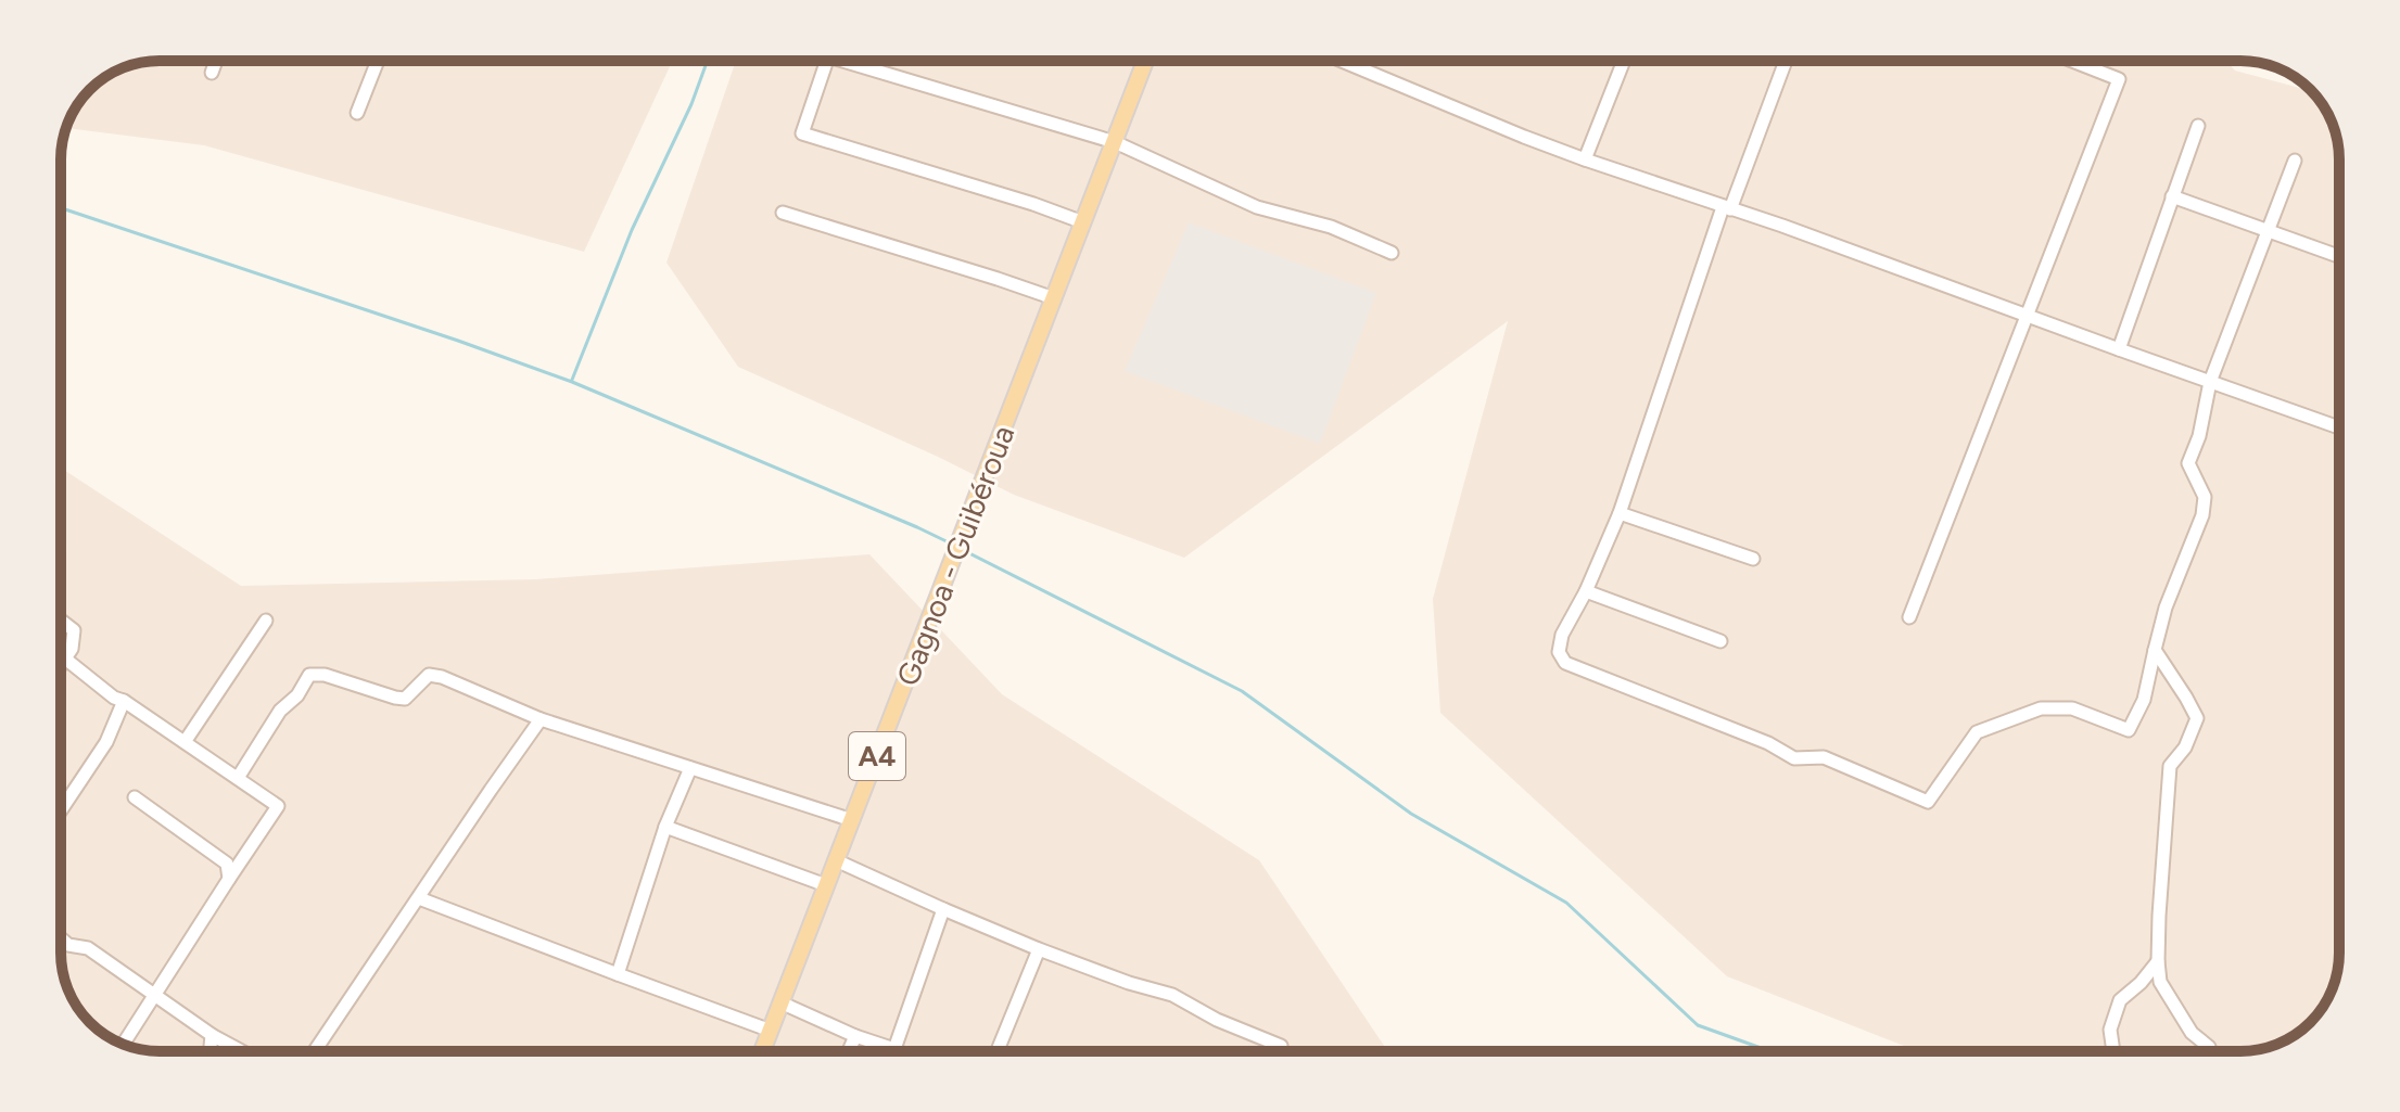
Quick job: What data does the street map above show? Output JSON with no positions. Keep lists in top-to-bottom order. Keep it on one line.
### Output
{"streets":{"main road":["Gagnoa - Guibéroua","A4"]}}
